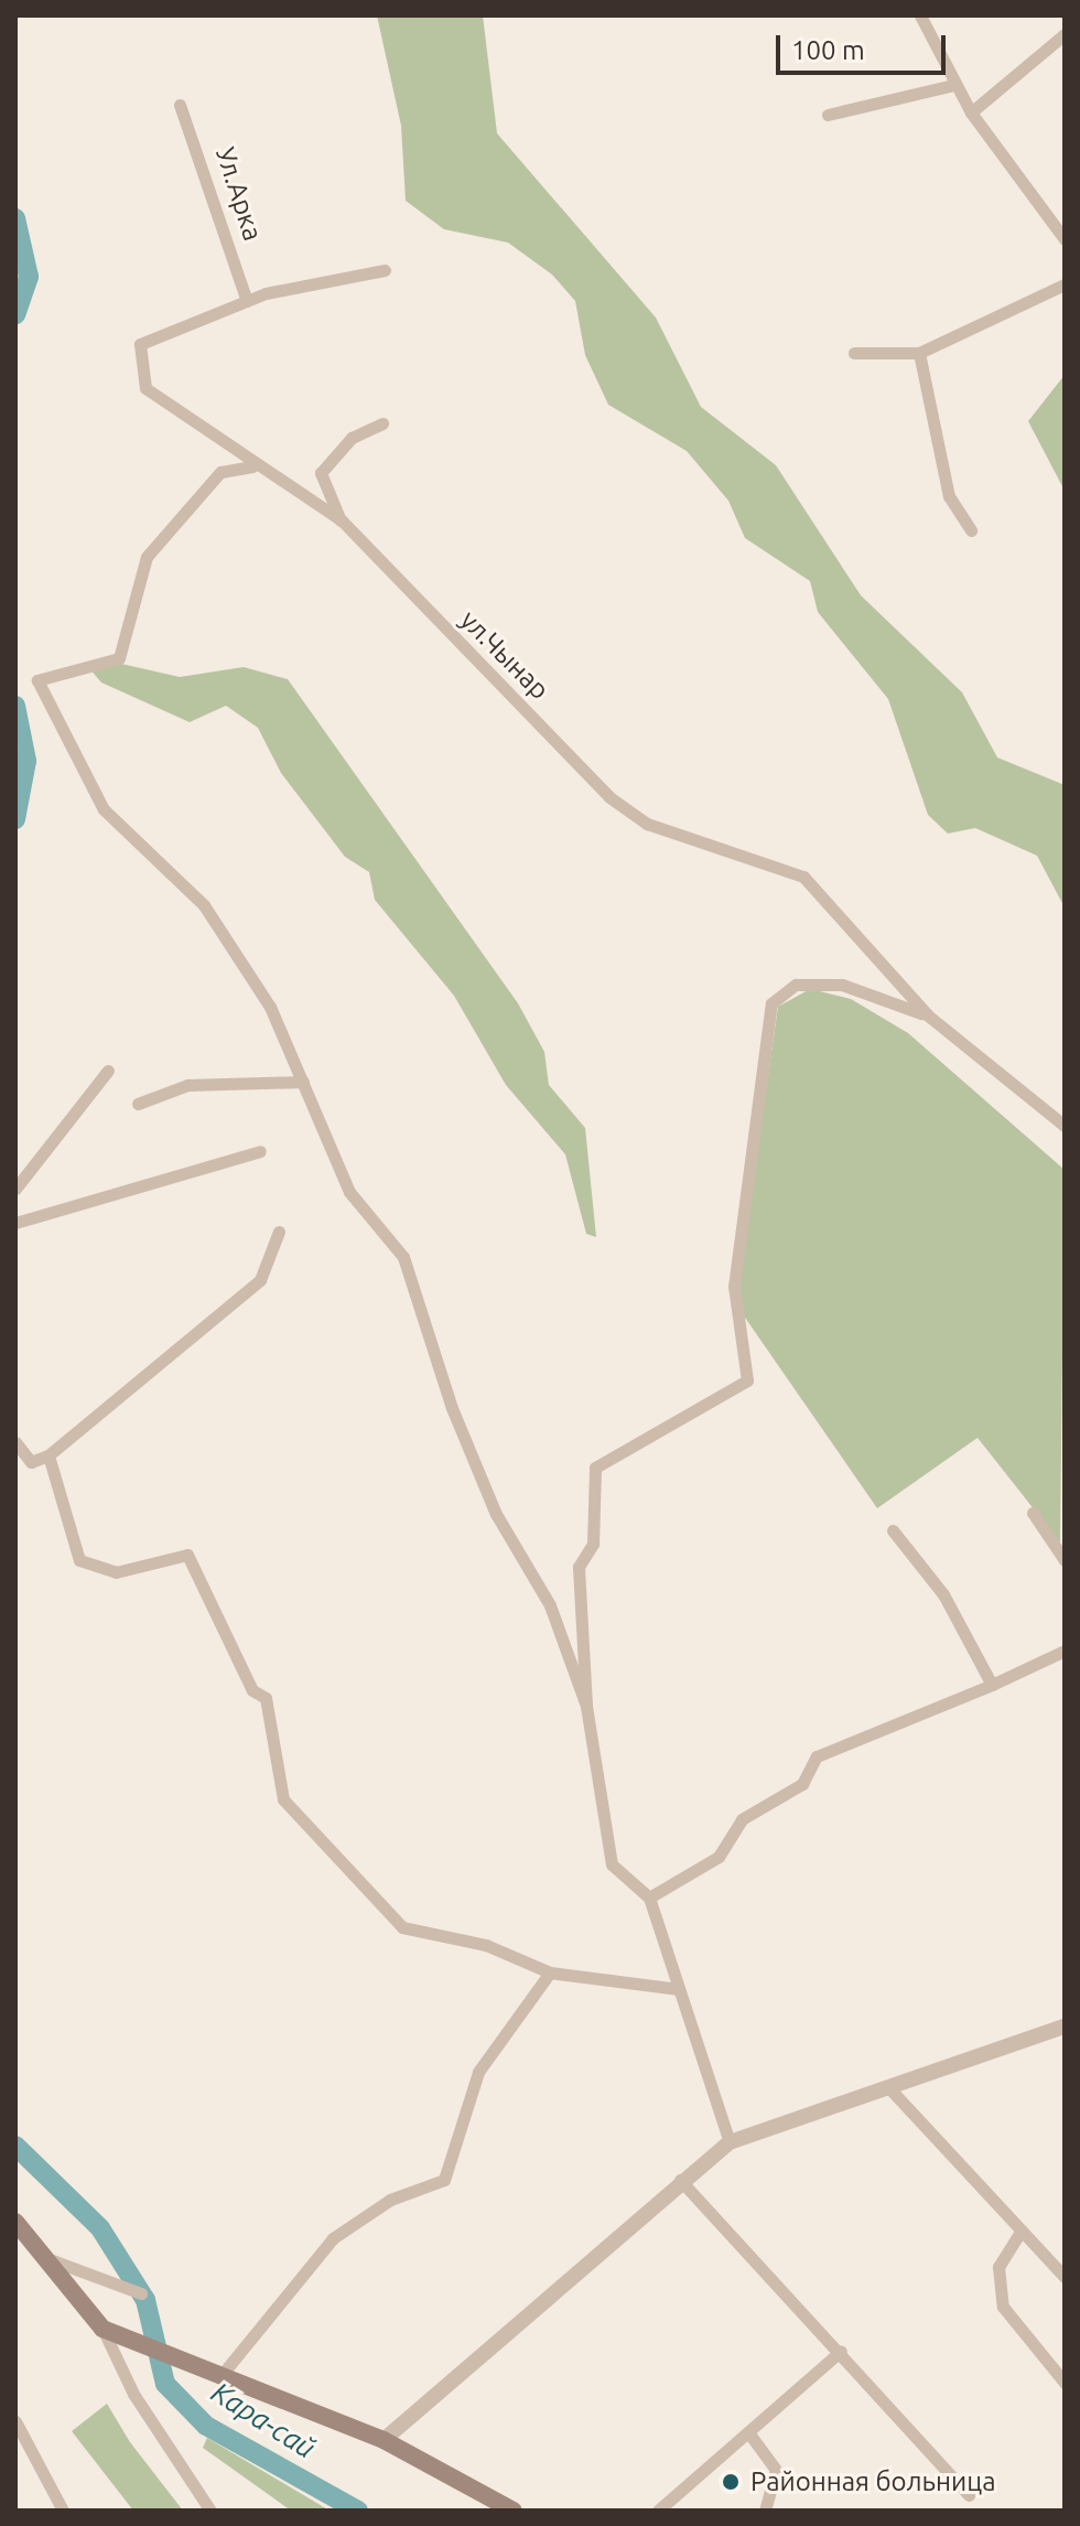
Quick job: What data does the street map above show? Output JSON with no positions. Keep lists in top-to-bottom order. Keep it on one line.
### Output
{"streets":{"street":["Ул.Арка","ул.Чынар"]},"crossings":[["Ул.Арка","ул.Чынар"]],"water":["Кара-сай"],"places":["Районная больница"],"scale_bar":"100 m"}
